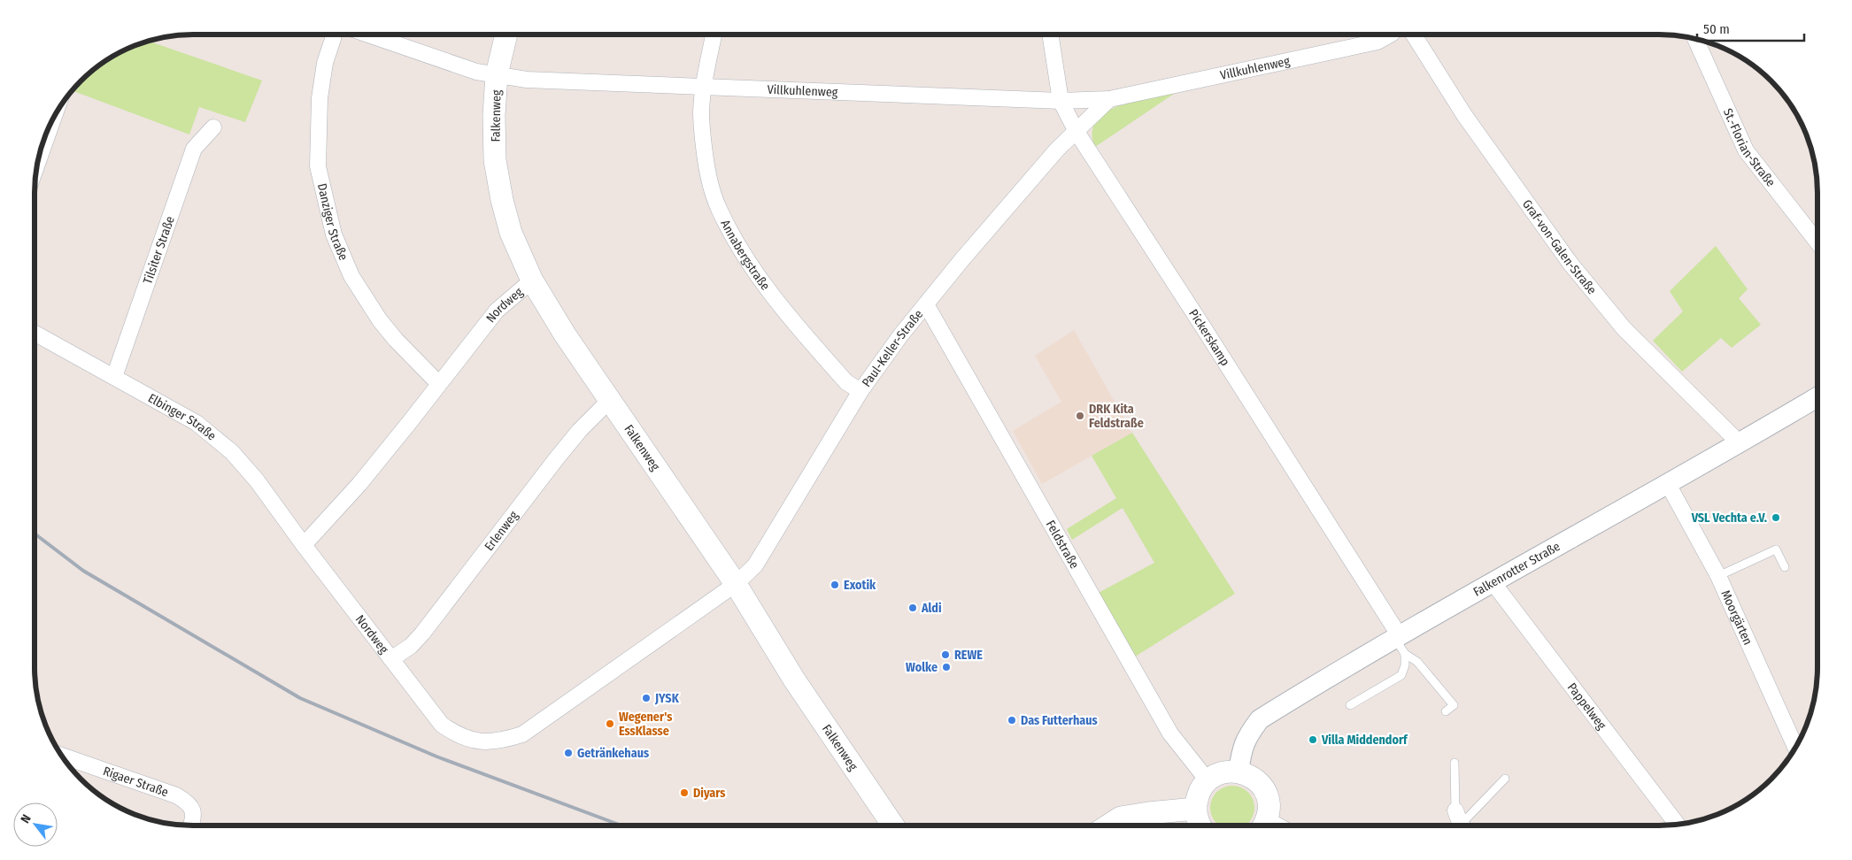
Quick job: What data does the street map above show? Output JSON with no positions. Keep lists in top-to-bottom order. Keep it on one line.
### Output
{"streets":{"main road":["Falkenweg"],"street":["Villkuhlenweg","St.-Florian-Straße","Danziger Straße","Graf-von-Galen-Straße","Tilsiter Straße","Annabergstraße","Nordweg","Pickerskamp","Paul-Keller-Straße","Elbinger Straße","Erlenweg","Feldstraße","Falkenrotter Straße","Moorgärten","Pappelweg","Rigaer Straße"]},"crossings":[["Villkuhlenweg","Falkenweg"],["Villkuhlenweg","Annabergstraße"],["Villkuhlenweg","Pickerskamp"],["Falkenweg","Nordweg"],["Falkenweg","Paul-Keller-Straße"],["Falkenweg","Erlenweg"],["Danziger Straße","Nordweg"],["Graf-von-Galen-Straße","Falkenrotter Straße"],["Tilsiter Straße","Elbinger Straße"],["Annabergstraße","Paul-Keller-Straße"],["Nordweg","Paul-Keller-Straße"],["Nordweg","Elbinger Straße"],["Nordweg","Erlenweg"],["Pickerskamp","Paul-Keller-Straße"],["Pickerskamp","Falkenrotter Straße"],["Paul-Keller-Straße","Feldstraße"],["Falkenrotter Straße","Moorgärten"],["Falkenrotter Straße","Pappelweg"]],"places":["DRK Kita Feldstraße","VSL Vechta e.V.","Exotik","Aldi","REWE","Wolke","JYSK","Das Futterhaus","Wegener's EssKlasse","Villa Middendorf","Getränkehaus","Diyars"],"scale_bar":"50 m","north":"top left"}
